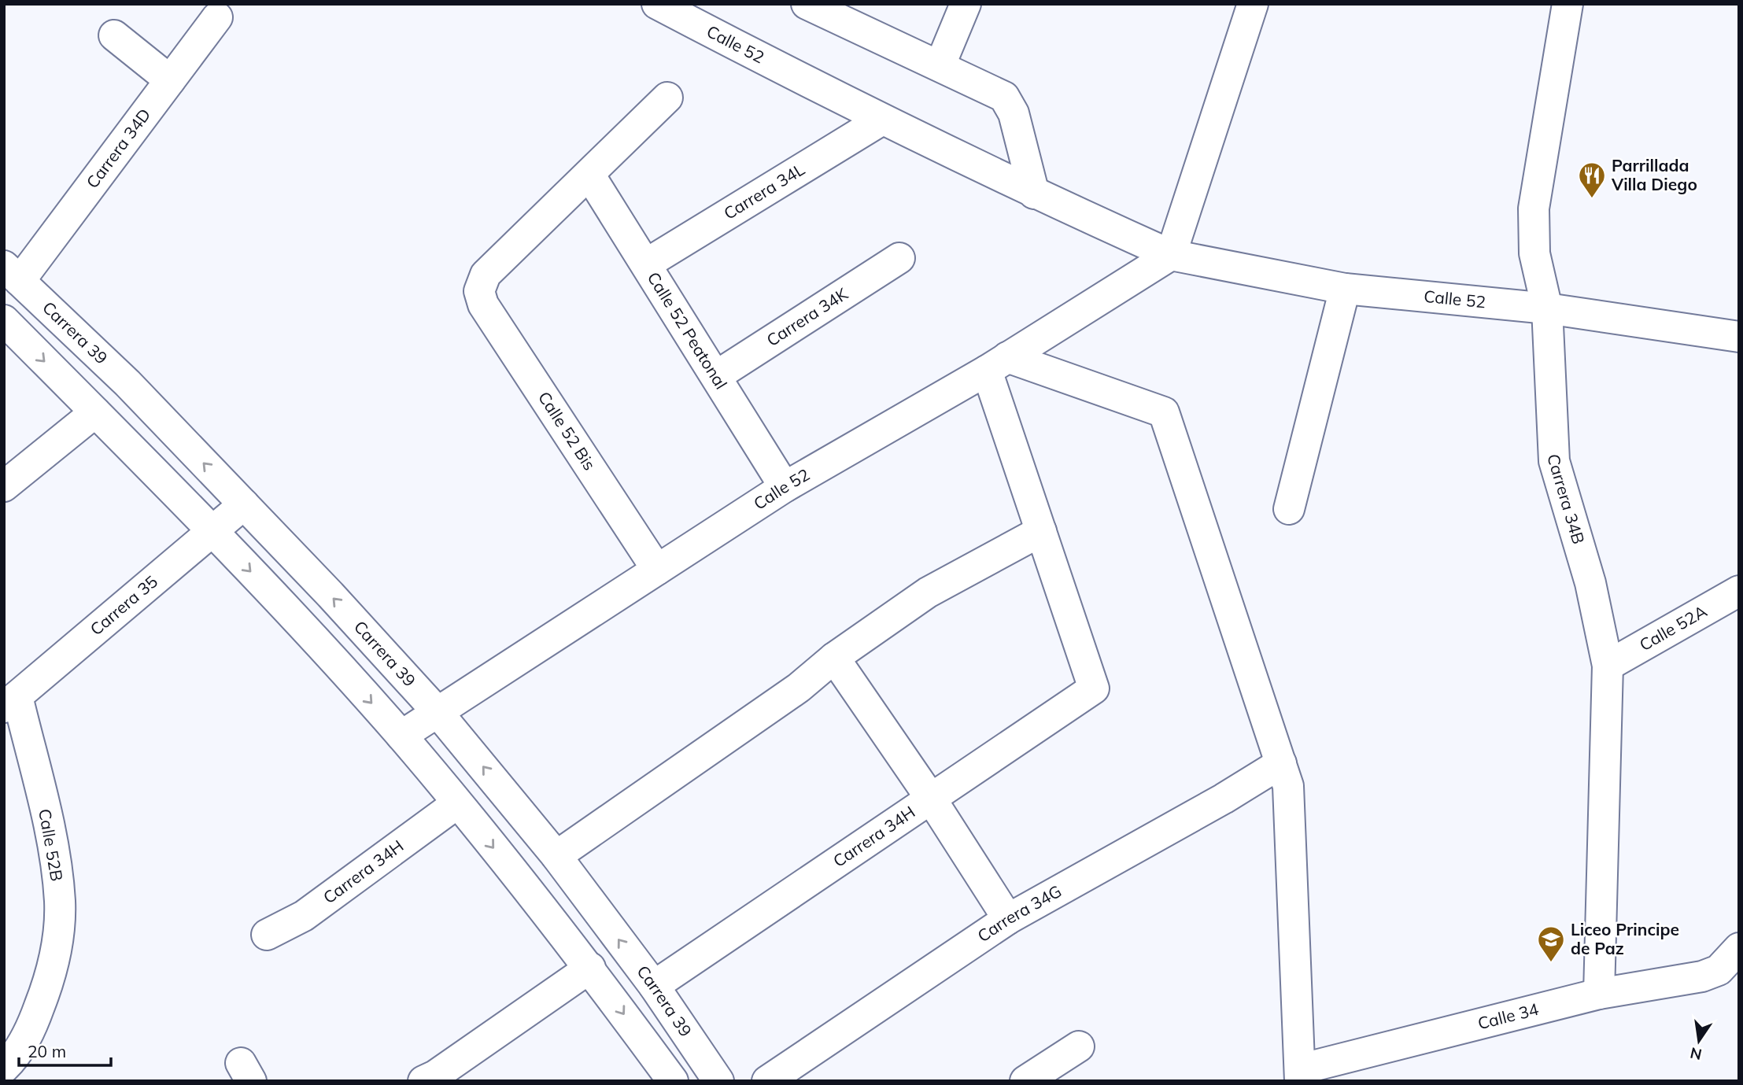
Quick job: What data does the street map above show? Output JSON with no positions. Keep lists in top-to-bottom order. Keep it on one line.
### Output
{"streets":{"street":["Calle 52","Carrera 34D","Carrera 34L","Carrera 34K","Calle 52 Peatonal","Carrera 39","Calle 52 Bis","Carrera 34B","Carrera 35","Calle 52A","Carrera 34H","Calle 52B","Carrera 34G","Calle 34"]},"crossings":[["Calle 52","Carrera 34L"],["Calle 52","Calle 52 Peatonal"],["Calle 52","Carrera 39"],["Calle 52","Calle 52 Bis"],["Calle 52","Carrera 34B"],["Carrera 34D","Carrera 39"],["Carrera 34L","Calle 52 Peatonal"],["Carrera 34K","Calle 52 Peatonal"],["Calle 52 Peatonal","Calle 52 Bis"],["Carrera 39","Carrera 35"],["Carrera 39","Carrera 34H"],["Carrera 34B","Calle 52A"],["Carrera 34B","Calle 34"],["Carrera 35","Calle 52B"]],"places":{"restaurant":["Parrillada Villa Diego"],"school or university":["Liceo Principe de Paz"]},"scale_bar":"20 m","north":"bottom"}
